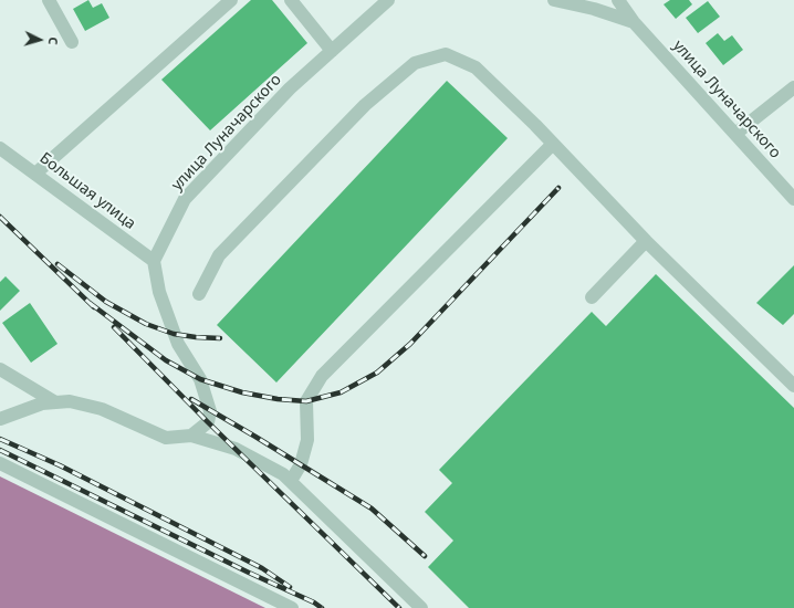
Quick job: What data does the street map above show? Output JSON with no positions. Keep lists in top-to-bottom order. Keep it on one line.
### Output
{"streets":{"street":["улица Луначарского","Большая улица"]},"crossings":[["улица Луначарского","Большая улица"]],"north":"right"}
